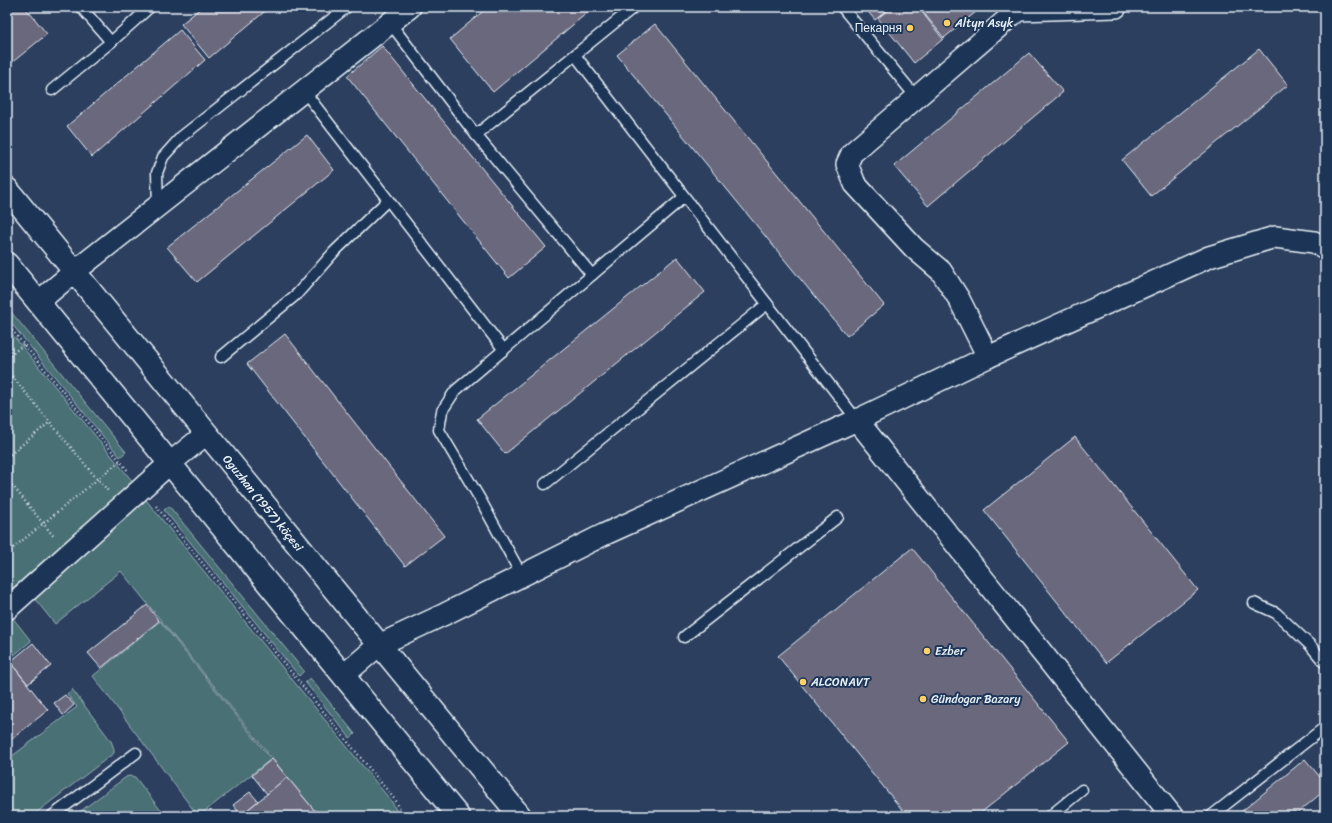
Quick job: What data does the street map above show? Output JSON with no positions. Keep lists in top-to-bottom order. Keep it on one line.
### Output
{"streets":{"main road":["Oguzhan (1957) köçesi"]},"places":["Altyn Asyk","Пекарня","Ezber","ALCONAVT","Gündogar Bazary"]}
